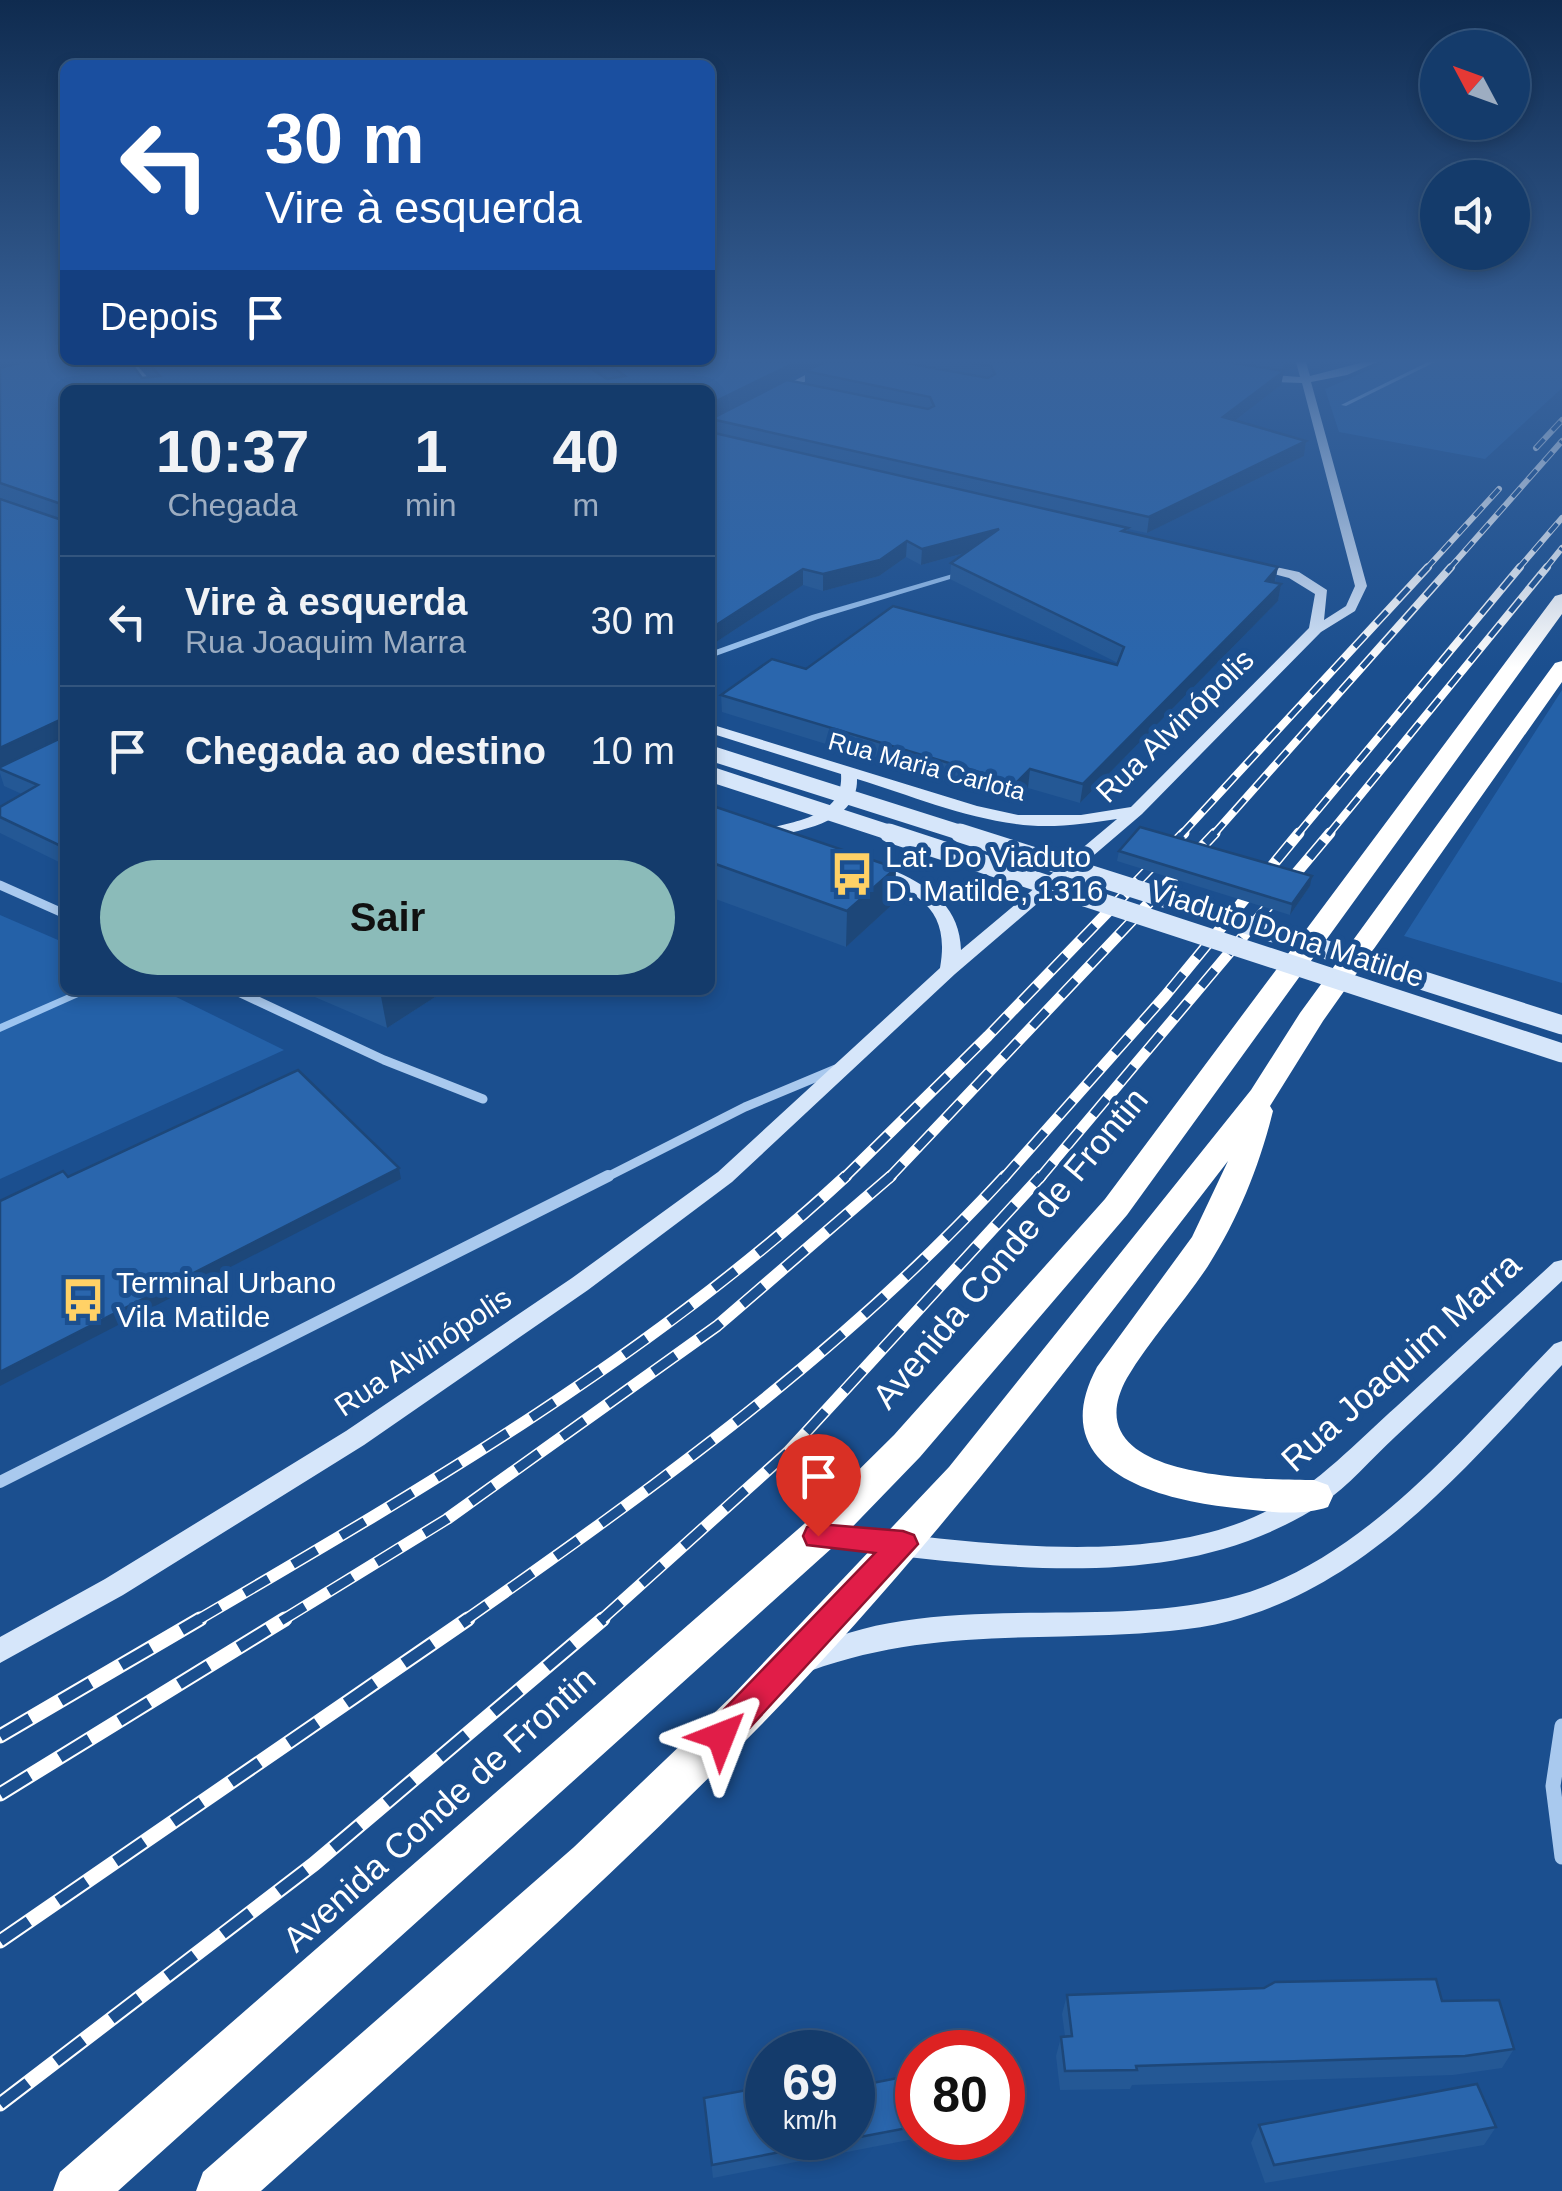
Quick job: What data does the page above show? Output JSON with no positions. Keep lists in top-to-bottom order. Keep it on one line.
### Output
{"streets":{"highway":["Avenida Conde de Frontin"],"street":["Rua Alvinópolis","Rua Maria Carlota","Viaduto Dona Matilde","Rua Joaquim Marra"]},"crossings":[["Rua Alvinópolis","Rua Maria Carlota"],["Avenida Conde de Frontin","Rua Joaquim Marra"]],"places":{"bus stop":["Lat. Do Viaduto D. Matilde, 1316","Terminal Urbano Vila Matilde"]},"north":"top left","page":{"turn":["30 m","Vire à esquerda"],"then":"Depois","eta":["10:37","Chegada","1","min","40","m"],"list":[{"name":"Vire à esquerda","note":"Rua Joaquim Marra","value":"30 m"},{"name":"Chegada ao destino","value":"10 m"}],"buttons":"Sair","speed":"69 km/h","limit":"80"}}
